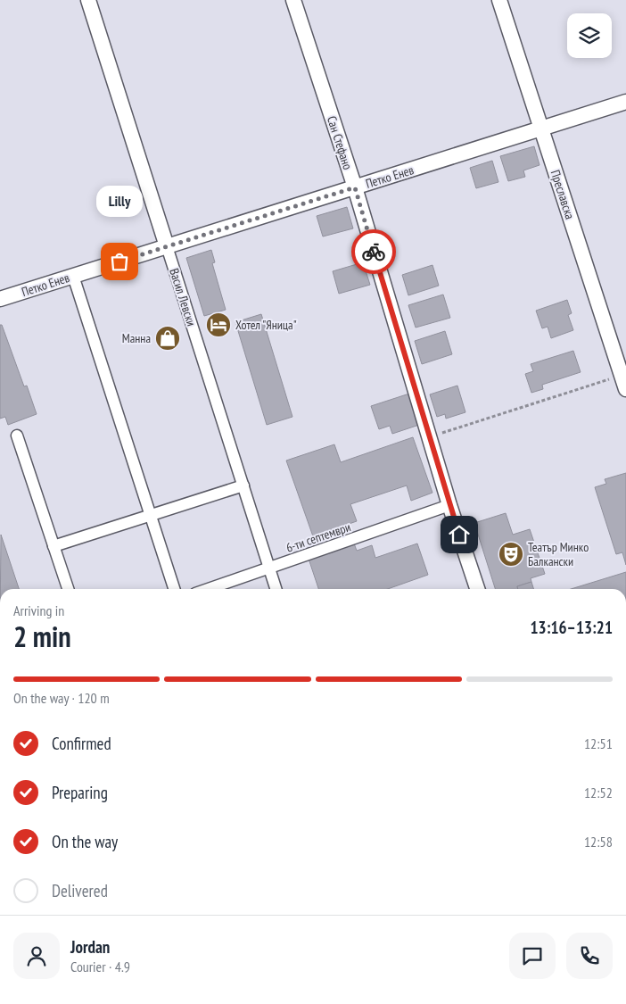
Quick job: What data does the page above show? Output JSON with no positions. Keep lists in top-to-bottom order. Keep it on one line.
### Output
{"streets":{"street":["Сан Стефано","Петко Енев","Преславска","Васил Левски","6-ти септември"]},"crossings":[["Сан Стефано","Петко Енев"],["Сан Стефано","6-ти септември"],["Петко Енев","Преславска"],["Петко Енев","Васил Левски"],["Васил Левски","6-ти септември"]],"places":{"other":["Lilly"],"hotel":["Хотел \"Яница\""],"shop":["Манна"],"theatre":["Театър Минко Балкански"]},"page":{"bubble":"Lilly","heading":["2 min","Arriving in","13:16–13:21"],"panel":["Jordan","Courier · 4.9"],"bar":"On the way · 120 m","list":[["Confirmed","12:51"],["Preparing","12:52"],["On the way","12:58"],"Delivered"]}}
